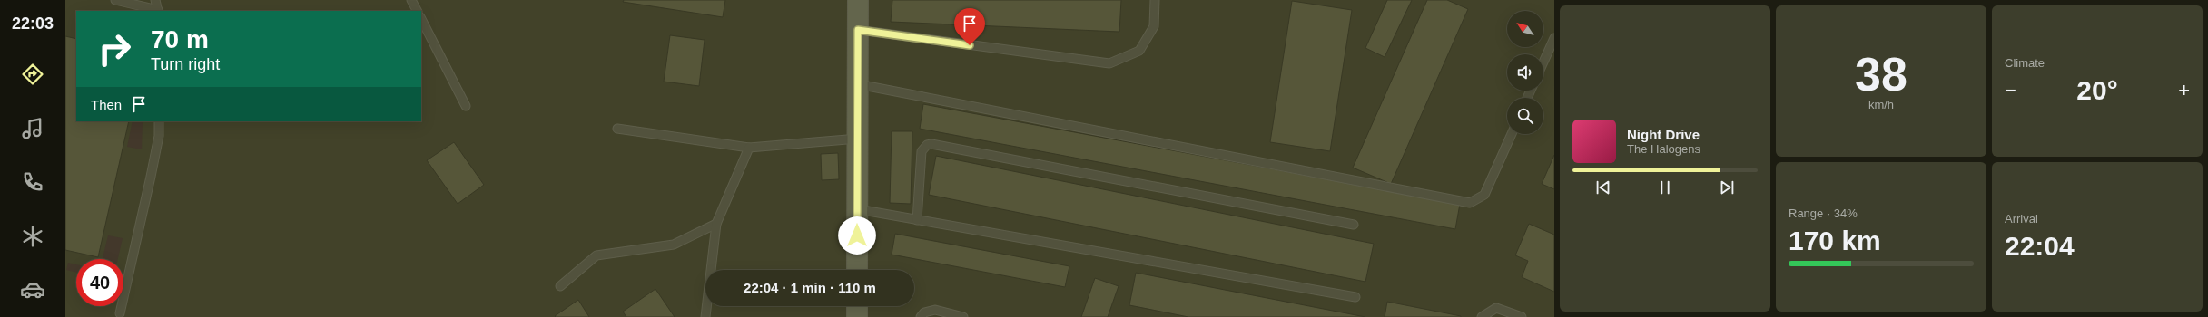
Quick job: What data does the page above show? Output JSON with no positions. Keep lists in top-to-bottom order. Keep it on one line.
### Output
{"north":"top left","page":{"tabs":"22:03","tile":[["38","km/h"],"Climate",["Range · 34%","170 km"],["Arrival","22:04"]],"turn":["70 m","Turn right"],"heat":["−","20°","+"],"then":"Then","song":["Night Drive","The Halogens"],"limit":"40","trip":"22:04 · 1 min · 110 m"}}
